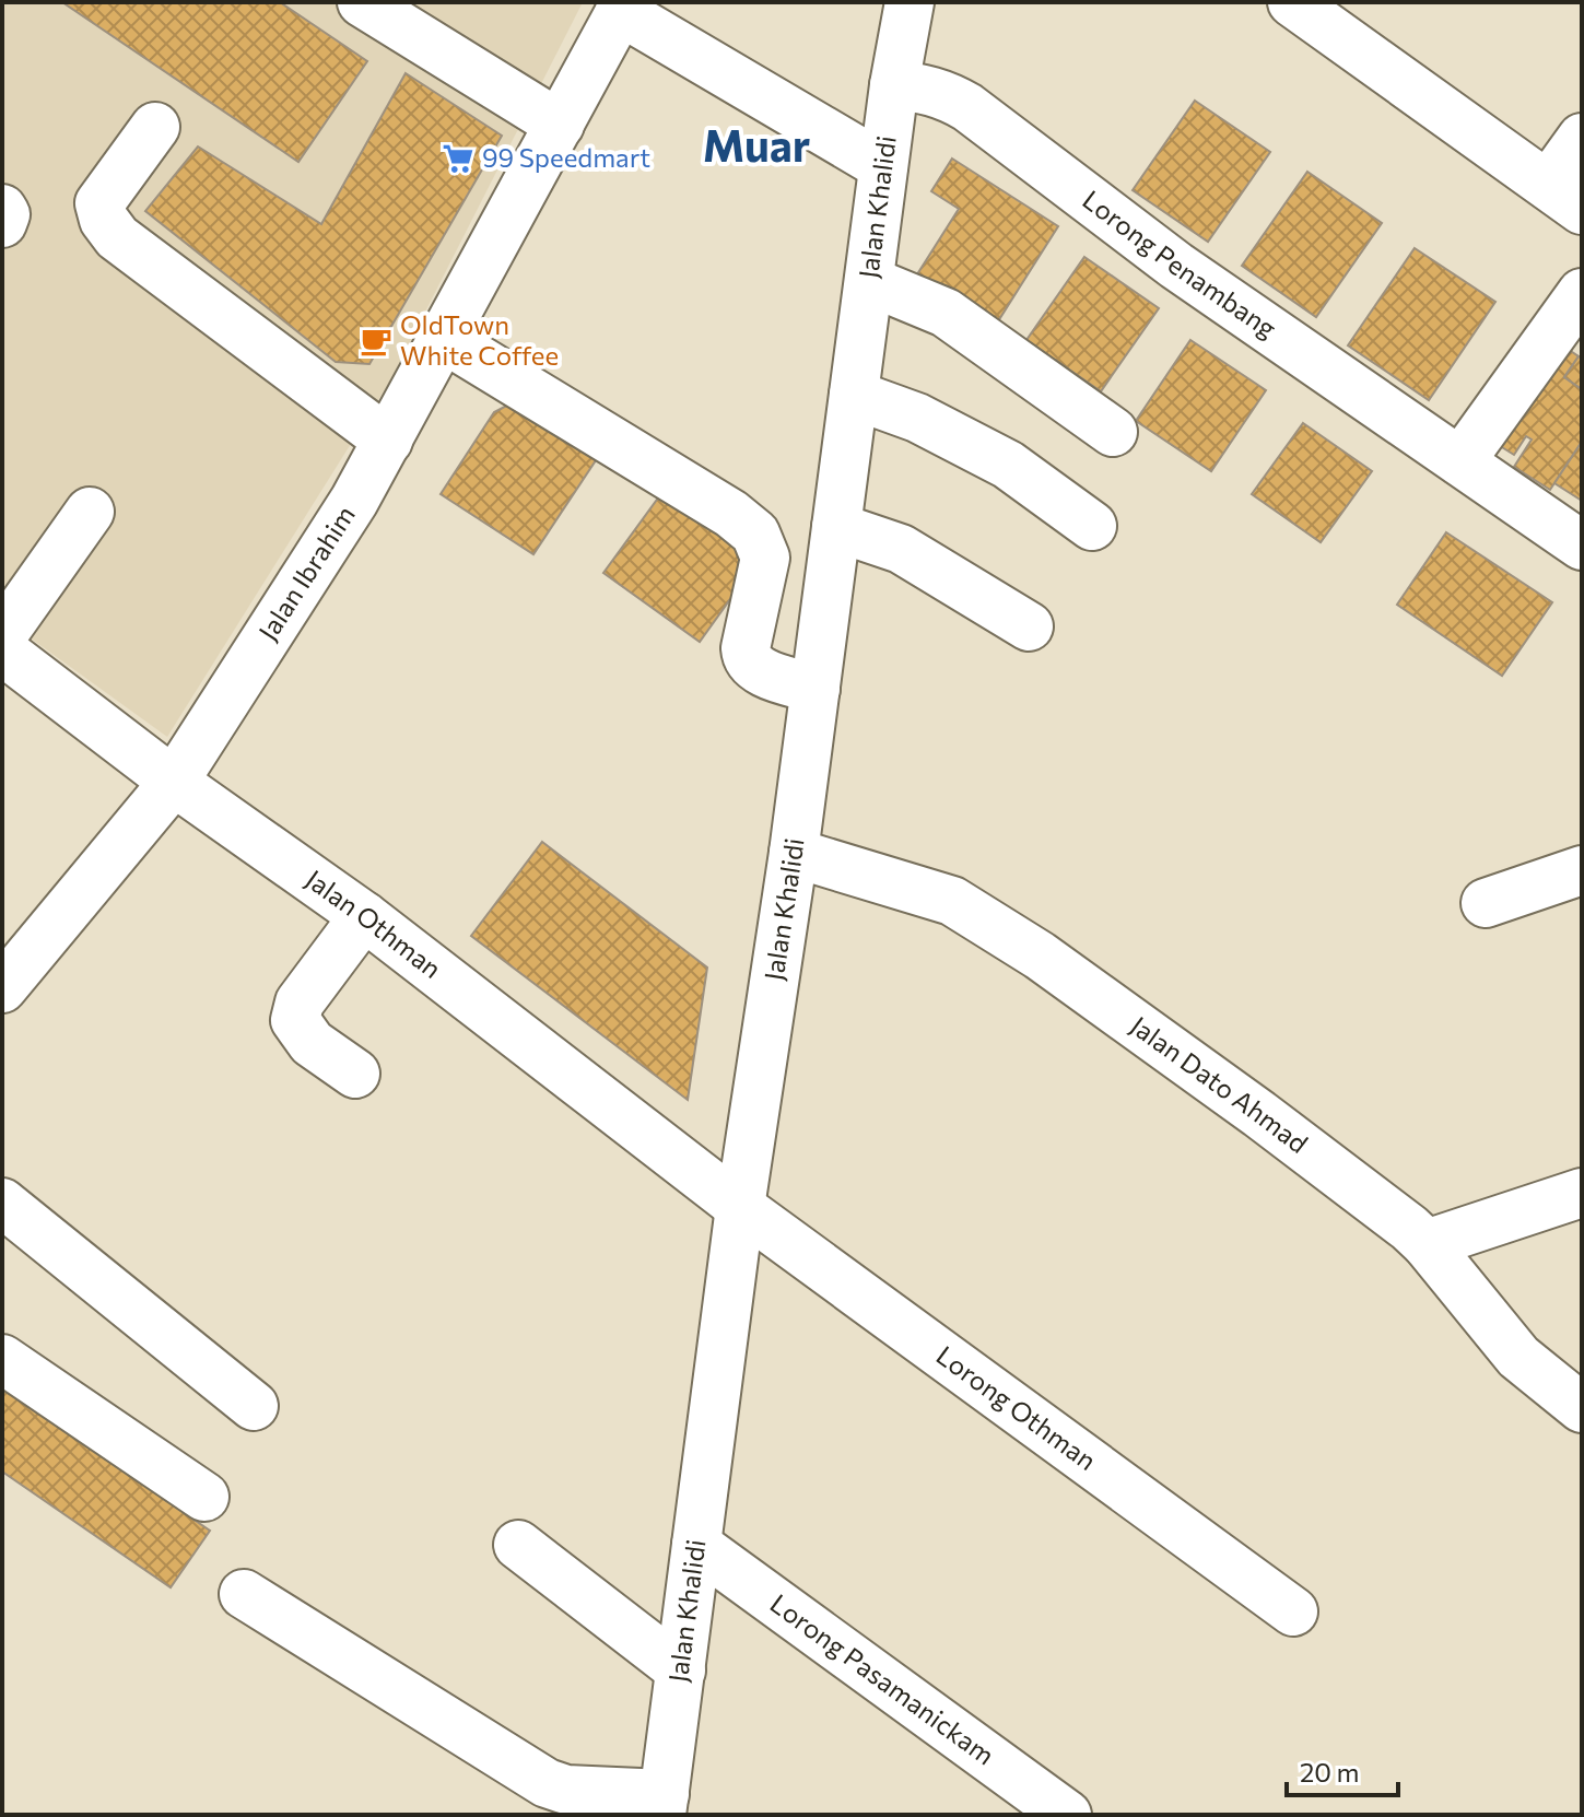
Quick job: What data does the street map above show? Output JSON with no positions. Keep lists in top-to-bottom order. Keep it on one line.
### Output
{"streets":{"street":["Jalan Khalidi","Lorong Penambang","Jalan Ibrahim","Jalan Othman","Jalan Dato Ahmad","Lorong Othman","Lorong Pasamanickam"]},"crossings":[["Jalan Khalidi","Lorong Penambang"],["Jalan Khalidi","Jalan Othman"],["Jalan Khalidi","Jalan Dato Ahmad"],["Jalan Khalidi","Lorong Othman"],["Jalan Khalidi","Lorong Pasamanickam"],["Jalan Ibrahim","Jalan Othman"],["Jalan Othman","Lorong Othman"]],"districts":["Muar"],"places":{"supermarket":["99 Speedmart"],"cafe":["OldTown White Coffee"]},"scale_bar":"20 m"}
